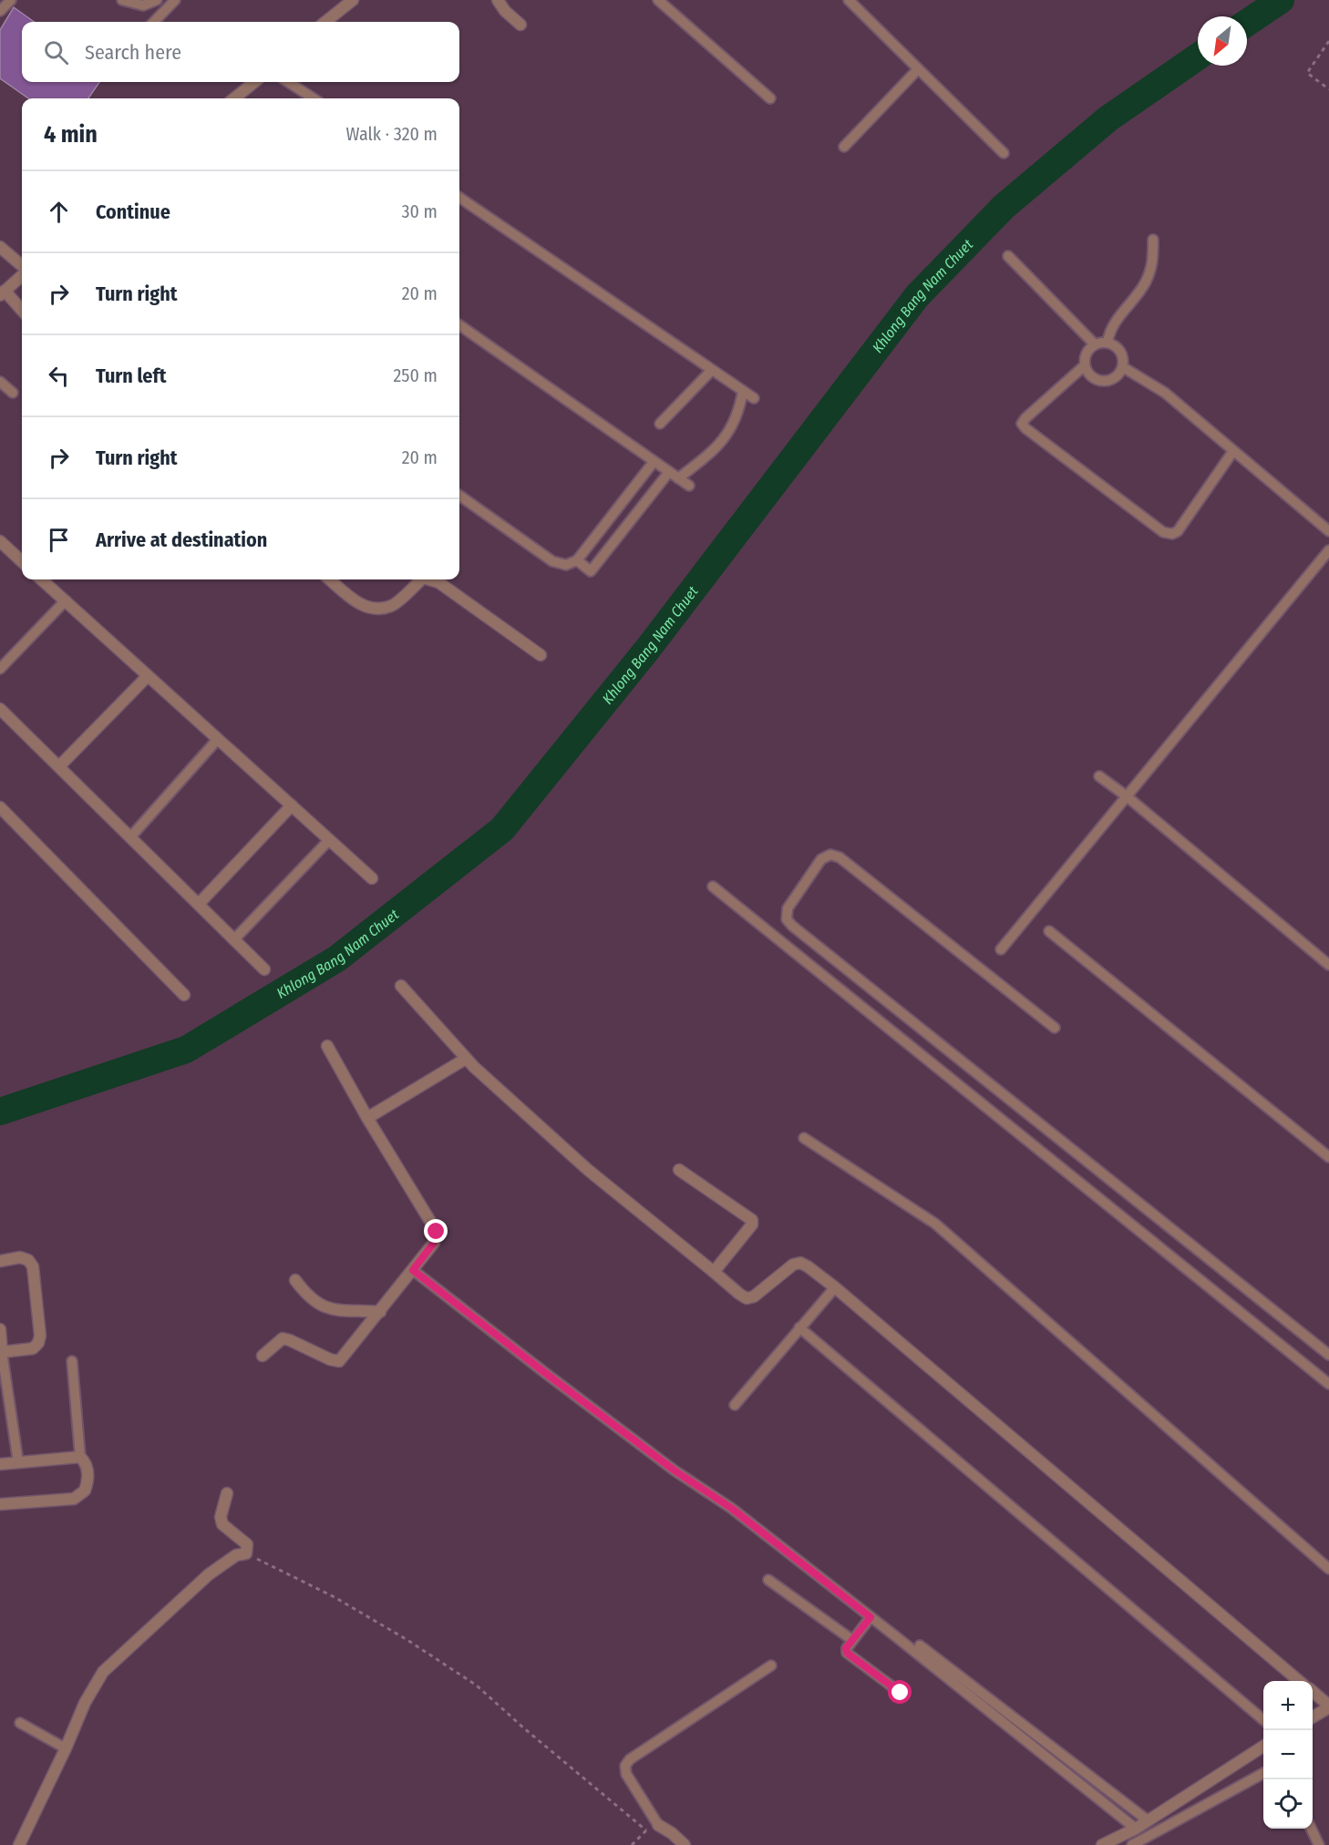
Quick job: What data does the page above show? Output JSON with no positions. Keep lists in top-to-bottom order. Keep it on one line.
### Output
{"water":["Khlong Bang Nam Chuet"],"north":"bottom left","page":{"search":"Search here","heading":["4 min","Walk · 320 m"],"list":[["Continue","30 m"],["Turn right","20 m"],["Turn left","250 m"],["Turn right","20 m"],"Arrive at destination"],"map_buttons":["+","−"]}}
